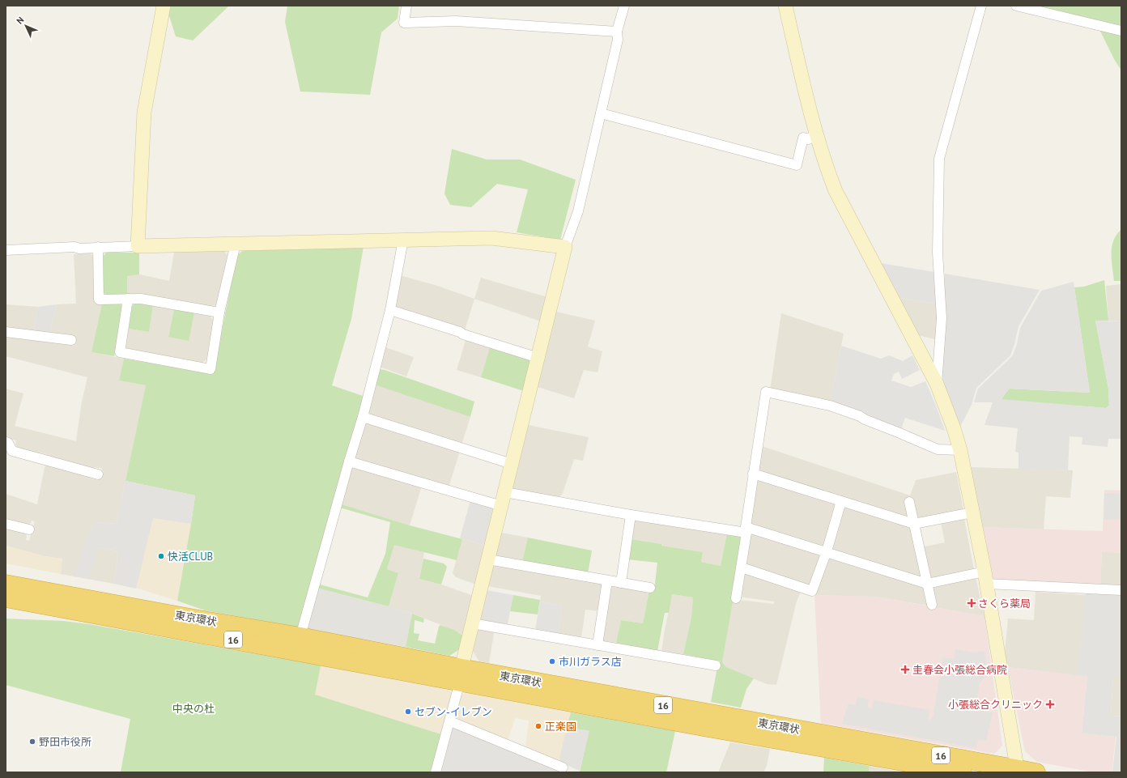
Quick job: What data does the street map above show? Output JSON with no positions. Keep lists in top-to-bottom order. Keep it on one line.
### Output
{"streets":{"highway":["東京環状","16"]},"crossings":[["東京環状","16"]],"parks":["中央の杜"],"places":{"other":["快活CLUB","市川ガラス店","セブン-イレブン","正楽園","野田市役所"],"health":["さくら薬局","圭春会小張総合病院","小張総合クリニック"]},"north":"top left"}
